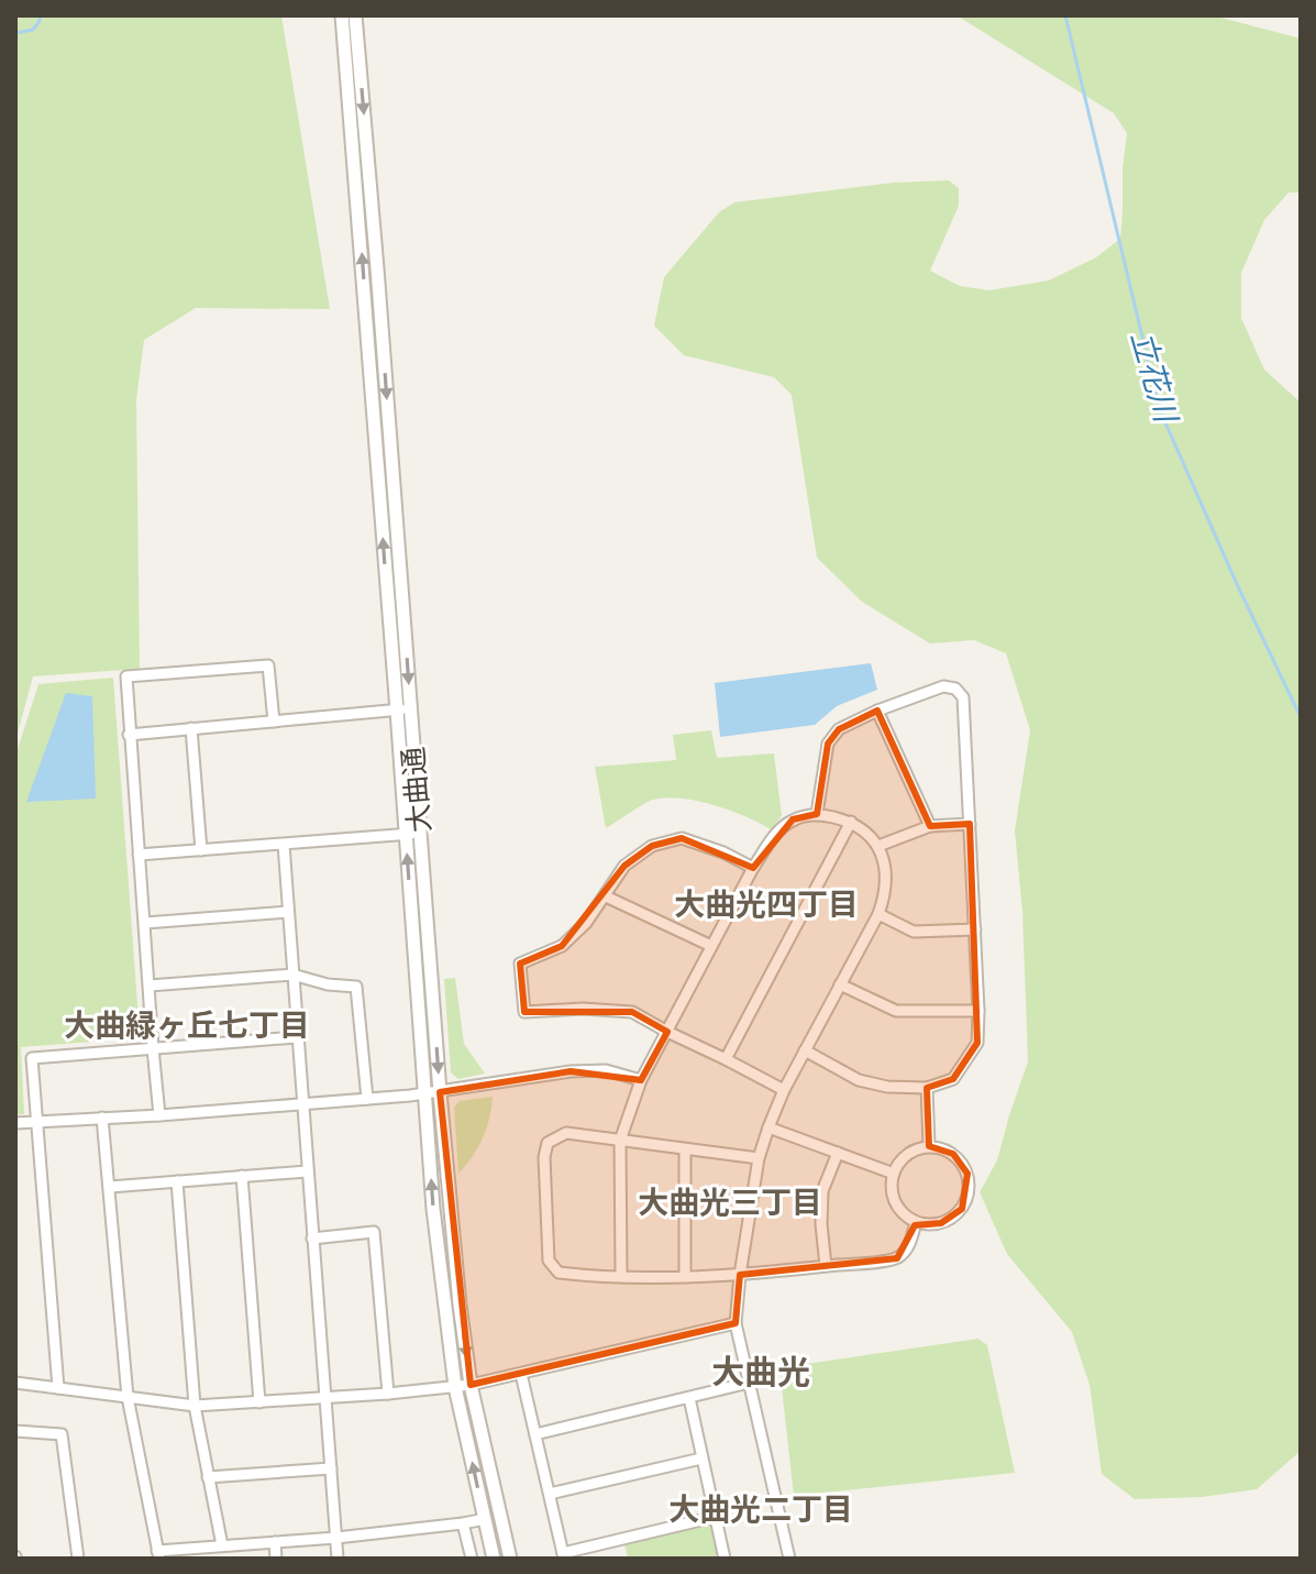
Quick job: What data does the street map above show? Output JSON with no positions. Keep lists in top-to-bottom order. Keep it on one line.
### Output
{"streets":{"street":["大曲通"]},"districts":["大曲光四丁目","大曲緑ヶ丘七丁目","大曲光三丁目","大曲光","大曲光二丁目"],"water":["立花川"]}
